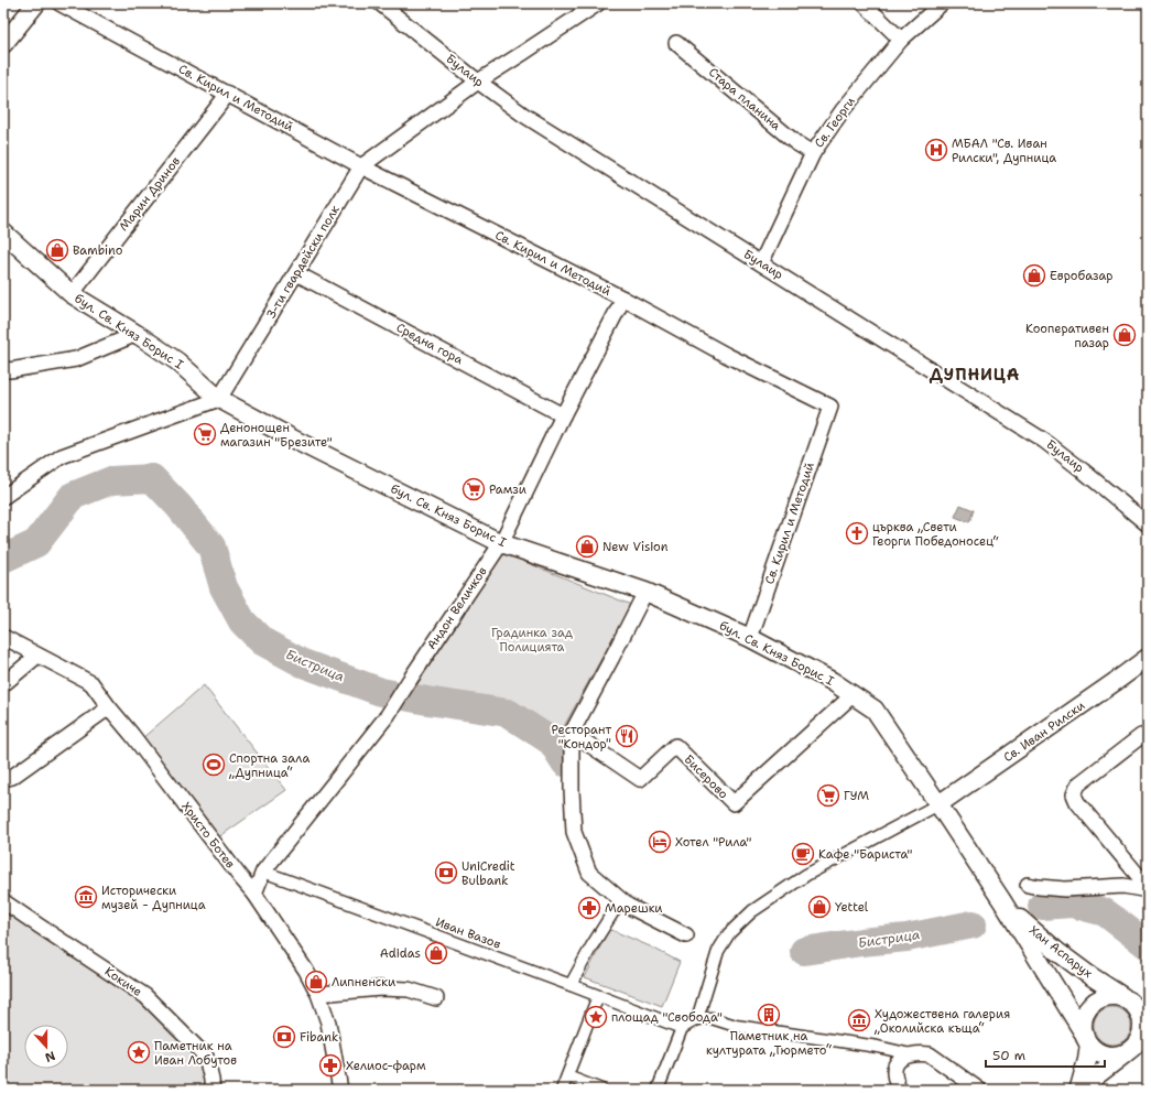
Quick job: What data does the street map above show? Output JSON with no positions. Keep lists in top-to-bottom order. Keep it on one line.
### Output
{"streets":{"street":["Булаир","Св. Кирил и Методий","Стара планина","Св. Георги","Марин Дринов","3-ти гвардейски полк","бул. Св. Княз Борис I","Средна гора","Андон Величков","Св. Иван Рилски","Бисерово","Христо Ботев","Иван Вазов","Хан Аспарух","Кокиче"]},"crossings":[["Булаир","Св. Георги"],["Булаир","3-ти гвардейски полк"],["Св. Кирил и Методий","Марин Дринов"],["Св. Кирил и Методий","3-ти гвардейски полк"],["Св. Кирил и Методий","бул. Св. Княз Борис I"],["Св. Кирил и Методий","Андон Величков"],["Стара планина","Св. Георги"],["Марин Дринов","бул. Св. Княз Борис I"],["3-ти гвардейски полк","бул. Св. Княз Борис I"],["3-ти гвардейски полк","Средна гора"],["бул. Св. Княз Борис I","Андон Величков"],["бул. Св. Княз Борис I","Св. Иван Рилски"],["бул. Св. Княз Борис I","Бисерово"],["бул. Св. Княз Борис I","Хан Аспарух"],["Средна гора","Андон Величков"],["Андон Величков","Христо Ботев"],["Андон Величков","Иван Вазов"],["Св. Иван Рилски","Хан Аспарух"]],"districts":["ДУПНИЦА"],"water":["Бистрица"],"parks":["Градинка зад Полицията"],"places":{"hospital":["МБАЛ \"Св. Иван Рилски\", Дупница"],"shop":["Bambino","Евробазар","Кооперативен пазар","New Vision","Yettel","Adidas","Липненски"],"supermarket":["Денонощен магазин \"Брезите\"","Рамзи","ГУМ"],"church":["църква „Свети Георги Победоносец“"],"restaurant":["Ресторант \"Кондор\""],"sports":["Спортна зала „Дупница“"],"hotel":["Хотел \"Рила\""],"cafe":["Кафе \"Бариста\""],"bank":["UniCredit Bulbank","Fibank"],"museum":["Исторически музей - Дупница","Художествена галерия „Околийска къща“"],"pharmacy":["Марешки","Хелиос-фарм"],"building":["Паметник на културата „Тюрмето“"],"place":["площад \"Свобода\"","Паметник на Иван Лобутов"]},"scale_bar":"50 m","north":"bottom"}
